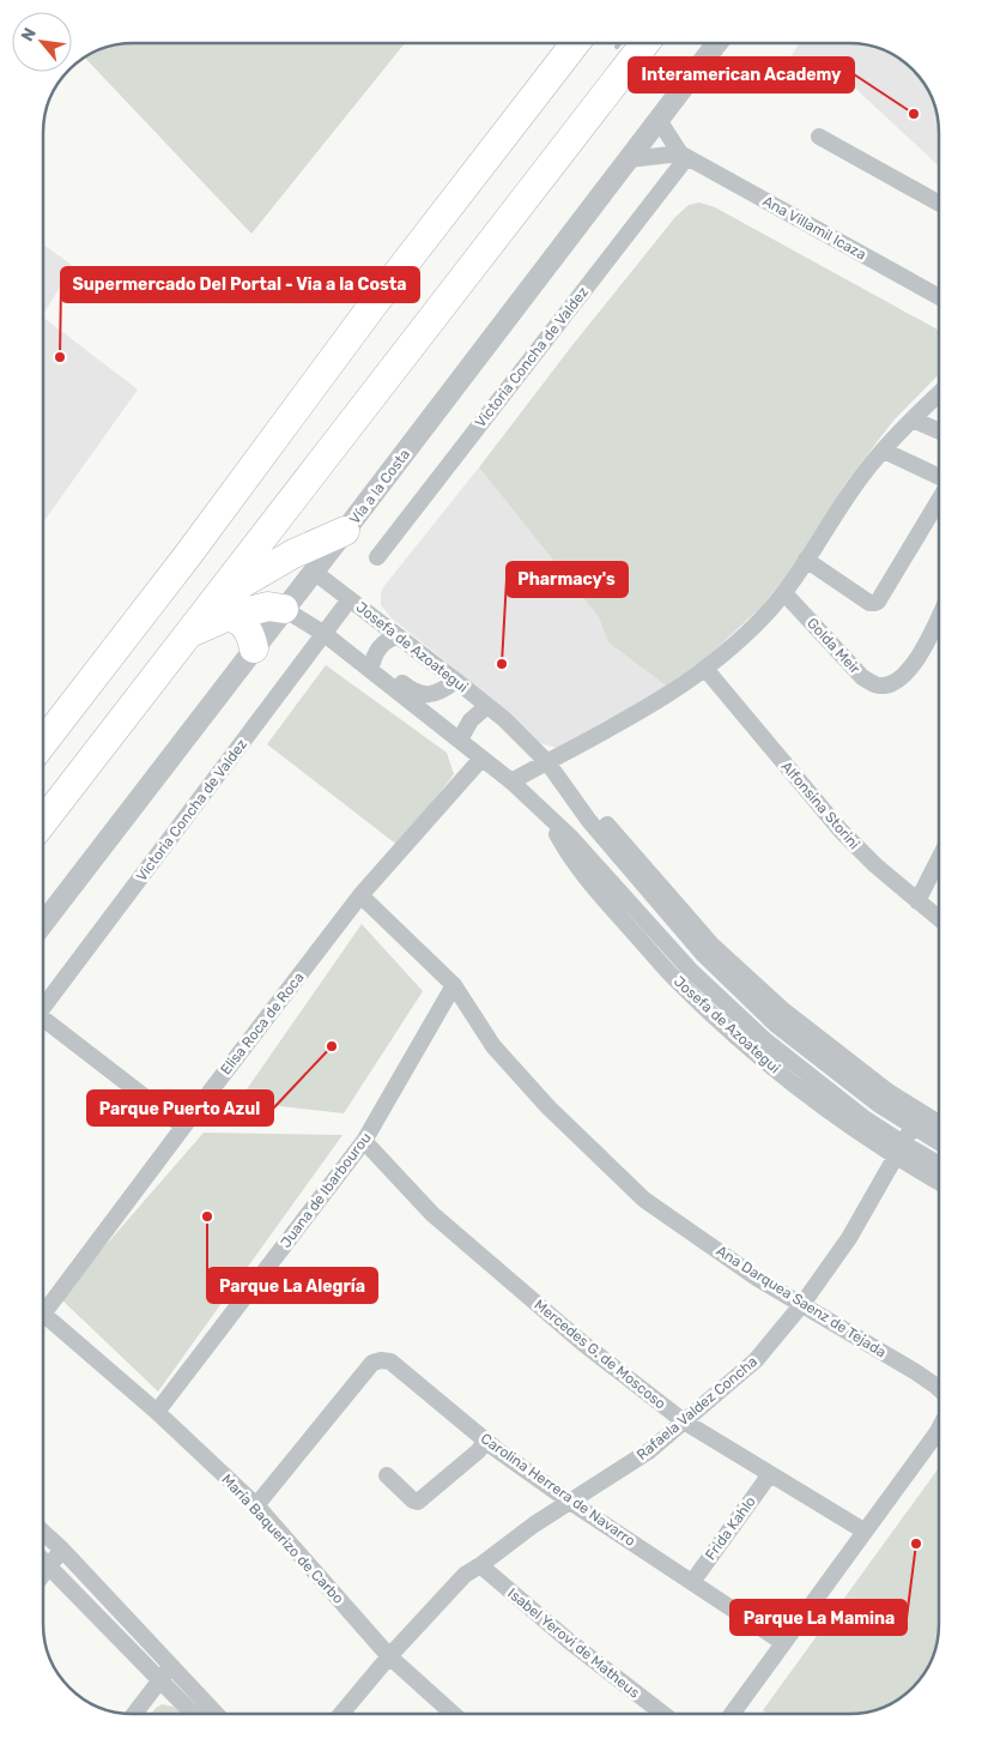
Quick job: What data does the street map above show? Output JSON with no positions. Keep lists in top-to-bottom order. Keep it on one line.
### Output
{"streets":{"street":["Ana Villamil Icaza","Victoria Concha de Valdez","Vía a la Costa","Golda Meir","Josefa de Azoategui","Alfonsina Storini","Elisa Roca de Roca","Juana de Ibarbourou","Ana Darquea Saenz de Tejada","Mercedes G. de Moscoso","Rafaela Valdez Concha","Carolina Herrera de Navarro","Frida Kahlo","María Baquerizo de Carbo","Isabel Yerovi de Matheus"]},"crossings":[["Ana Villamil Icaza","Victoria Concha de Valdez"],["Ana Villamil Icaza","Vía a la Costa"],["Victoria Concha de Valdez","Josefa de Azoategui"],["Vía a la Costa","Josefa de Azoategui"],["Josefa de Azoategui","Elisa Roca de Roca"],["Josefa de Azoategui","Rafaela Valdez Concha"],["Elisa Roca de Roca","Ana Darquea Saenz de Tejada"],["Juana de Ibarbourou","Ana Darquea Saenz de Tejada"],["Juana de Ibarbourou","Mercedes G. de Moscoso"],["Juana de Ibarbourou","María Baquerizo de Carbo"],["Ana Darquea Saenz de Tejada","Mercedes G. de Moscoso"],["Ana Darquea Saenz de Tejada","Rafaela Valdez Concha"],["Mercedes G. de Moscoso","Rafaela Valdez Concha"],["Mercedes G. de Moscoso","Frida Kahlo"],["Rafaela Valdez Concha","Carolina Herrera de Navarro"],["Rafaela Valdez Concha","María Baquerizo de Carbo"],["Rafaela Valdez Concha","Isabel Yerovi de Matheus"],["Carolina Herrera de Navarro","Frida Kahlo"],["Carolina Herrera de Navarro","María Baquerizo de Carbo"]],"places":["Interamerican Academy","Supermercado Del Portal - Via a la Costa","Pharmacy's","Parque Puerto Azul","Parque La Alegría","Parque La Mamina"],"north":"top left"}
